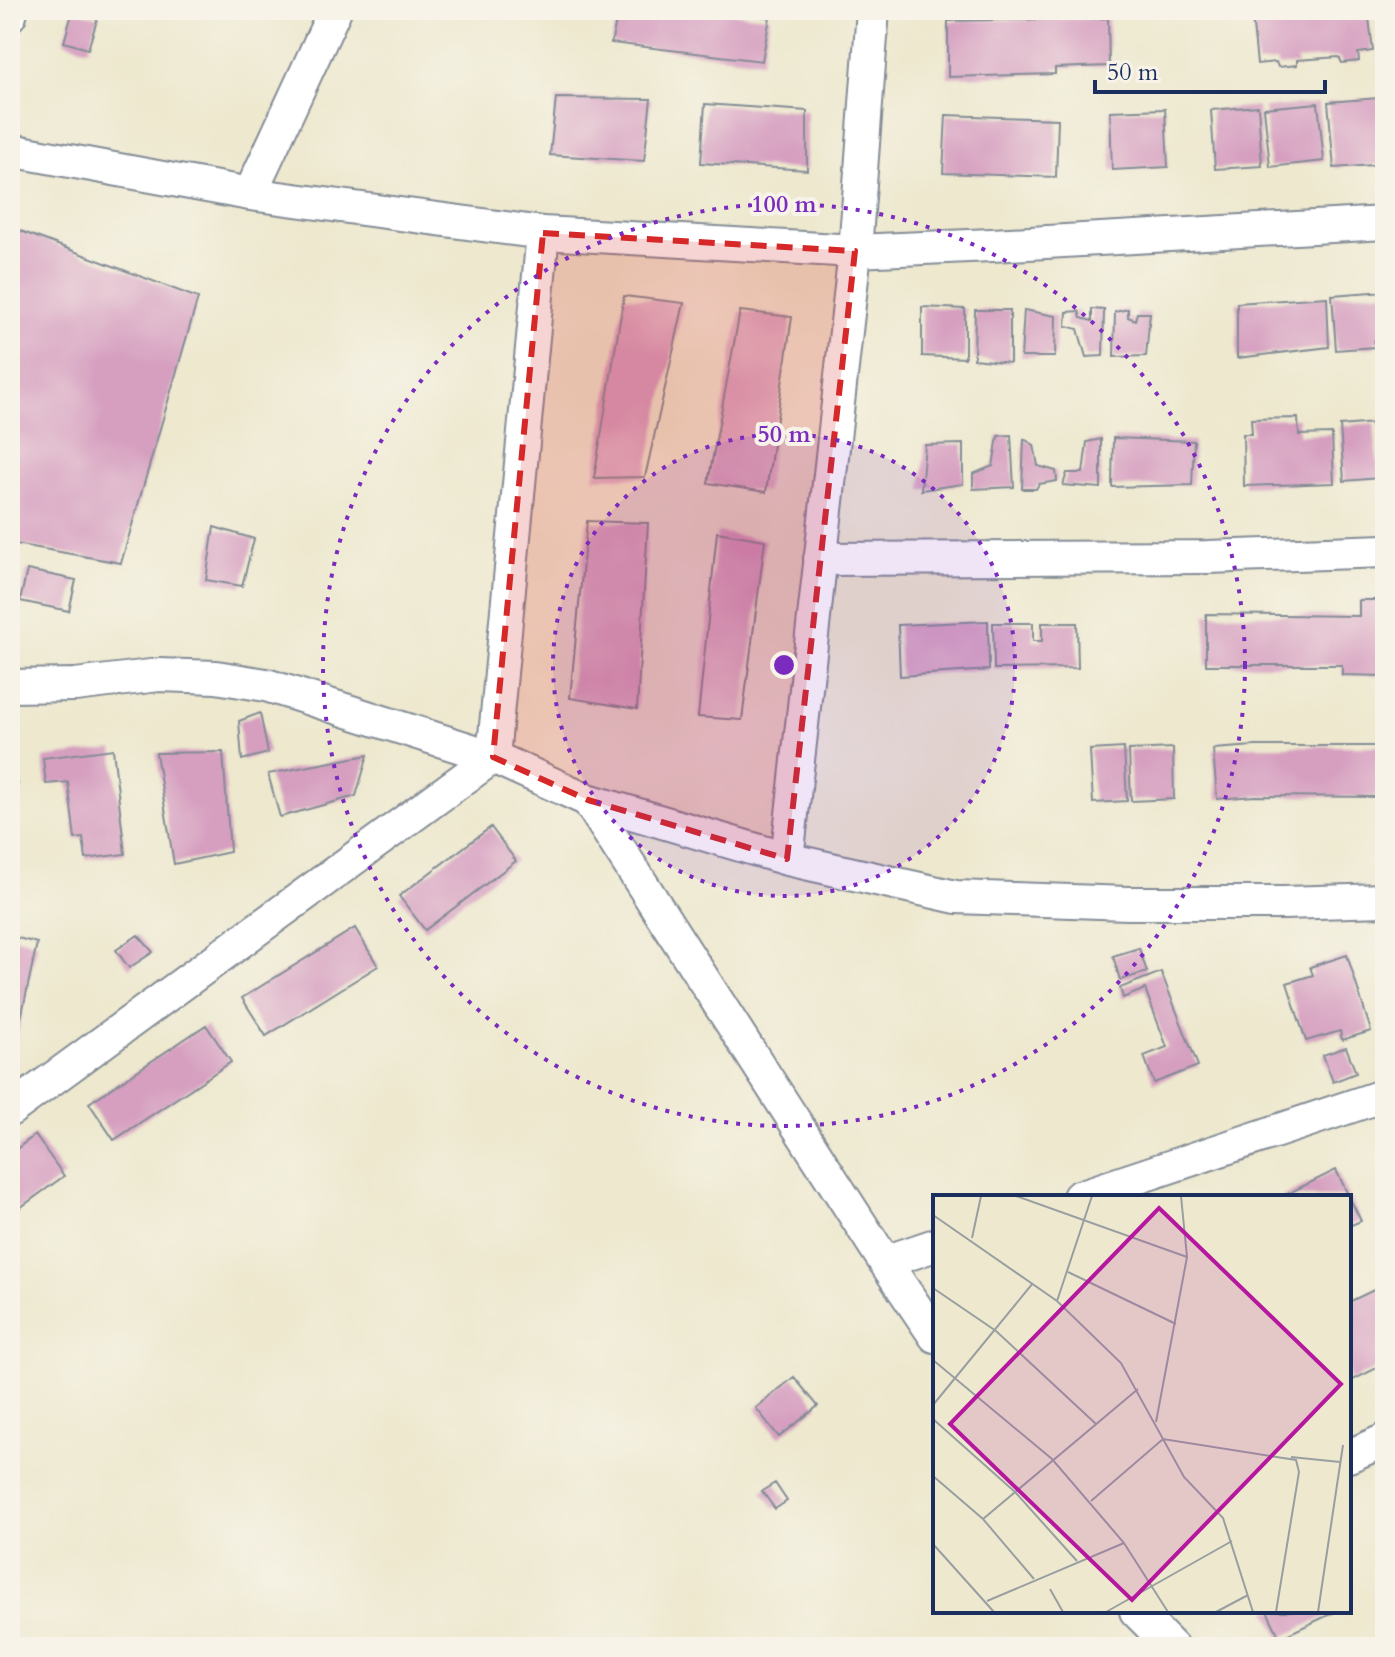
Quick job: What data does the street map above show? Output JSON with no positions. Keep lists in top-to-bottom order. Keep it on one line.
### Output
{"scale_bar":"50 m","rings":["100 m","50 m"]}
